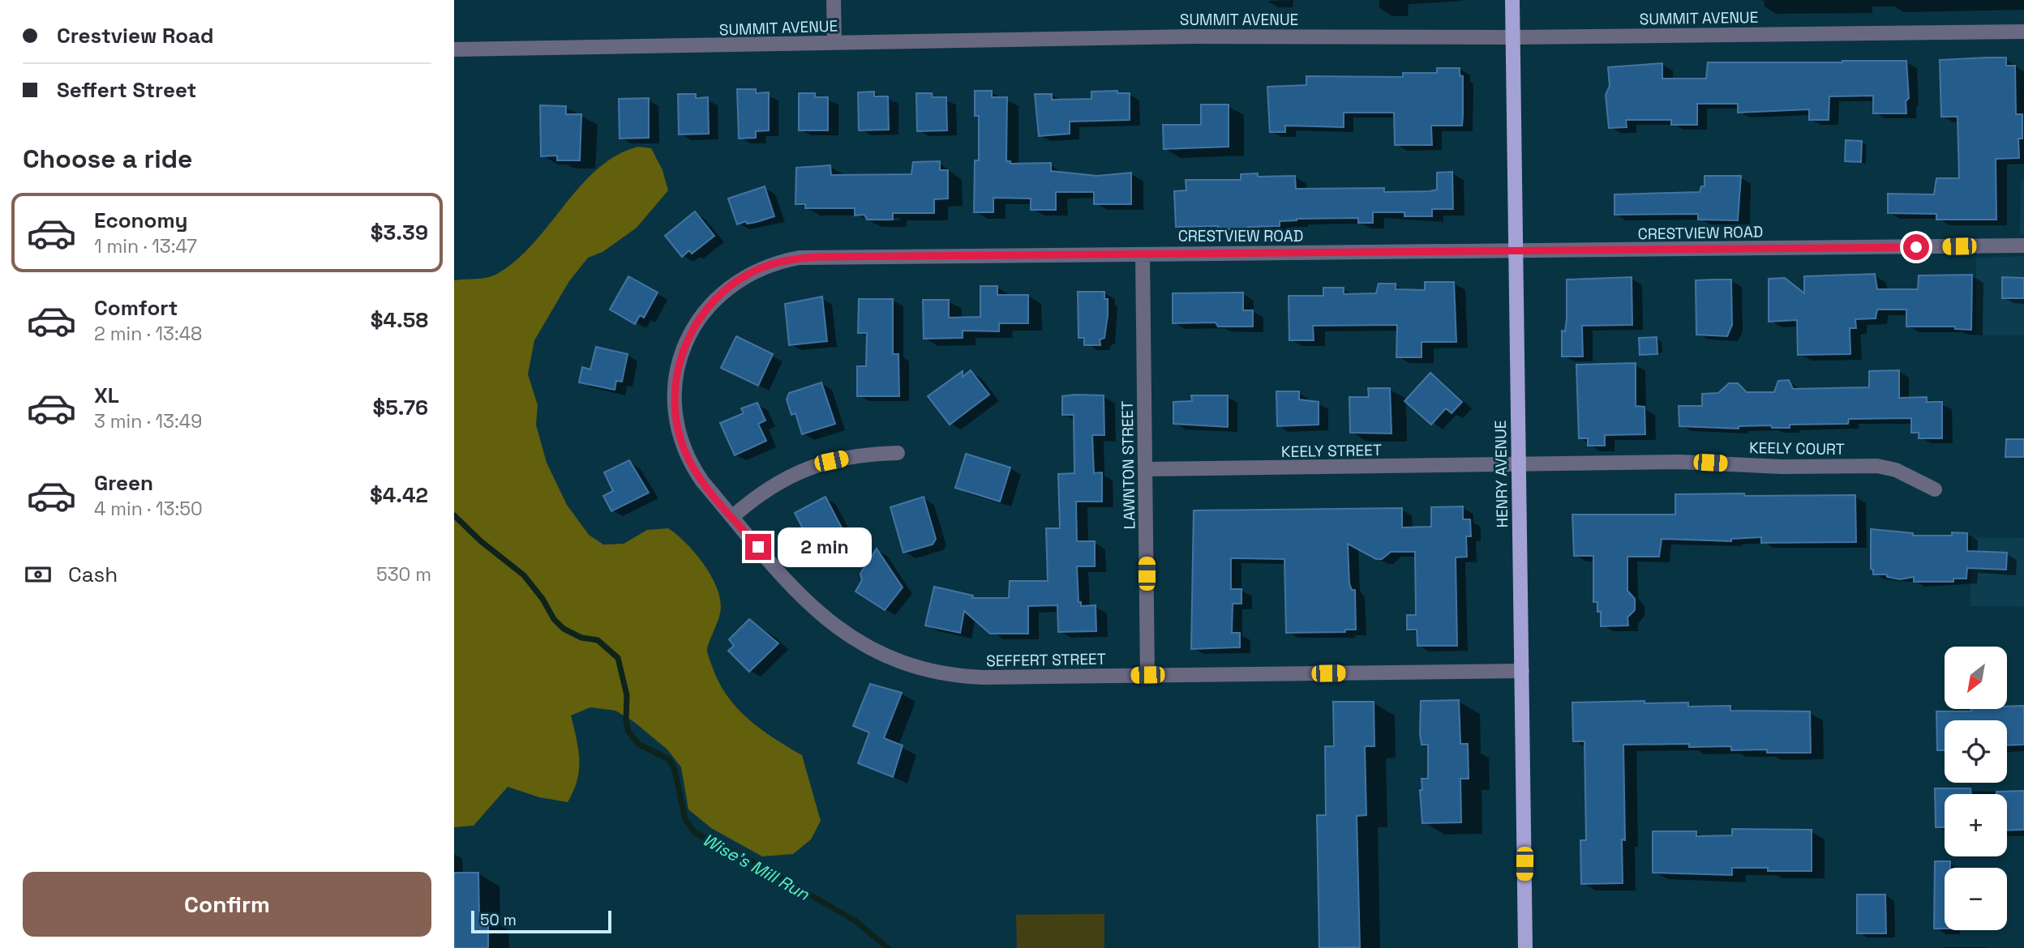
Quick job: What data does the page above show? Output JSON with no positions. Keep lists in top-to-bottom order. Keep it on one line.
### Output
{"streets":{"main road":["HENRY AVENUE"],"street":["SUMMIT AVENUE","CRESTVIEW ROAD","KEELY COURT","KEELY STREET","LAWNTON STREET","SEFFERT STREET"]},"crossings":[["SUMMIT AVENUE","HENRY AVENUE"],["CRESTVIEW ROAD","LAWNTON STREET"],["CRESTVIEW ROAD","HENRY AVENUE"],["CRESTVIEW ROAD","SEFFERT STREET"],["KEELY COURT","KEELY STREET"],["KEELY COURT","HENRY AVENUE"],["KEELY STREET","LAWNTON STREET"],["KEELY STREET","HENRY AVENUE"],["LAWNTON STREET","SEFFERT STREET"],["HENRY AVENUE","SEFFERT STREET"]],"water":["Wise's Mill Run"],"scale_bar":"50 m","north":"bottom left","page":{"banner":["Crestview Road","Seffert Street"],"heading":"Choose a ride","list":[{"name":"Economy","note":"1 min · 13:47","value":"$3.39"},{"name":"Comfort","note":"2 min · 13:48","value":"$4.58"},{"name":"XL","note":"3 min · 13:49","value":"$5.76"},{"name":"Green","note":"4 min · 13:50","value":"$4.42"}],"bubble":"2 min","pay":["Cash","530 m"],"map_buttons":["+","−"],"buttons":"Confirm","scale":"50 m"}}
